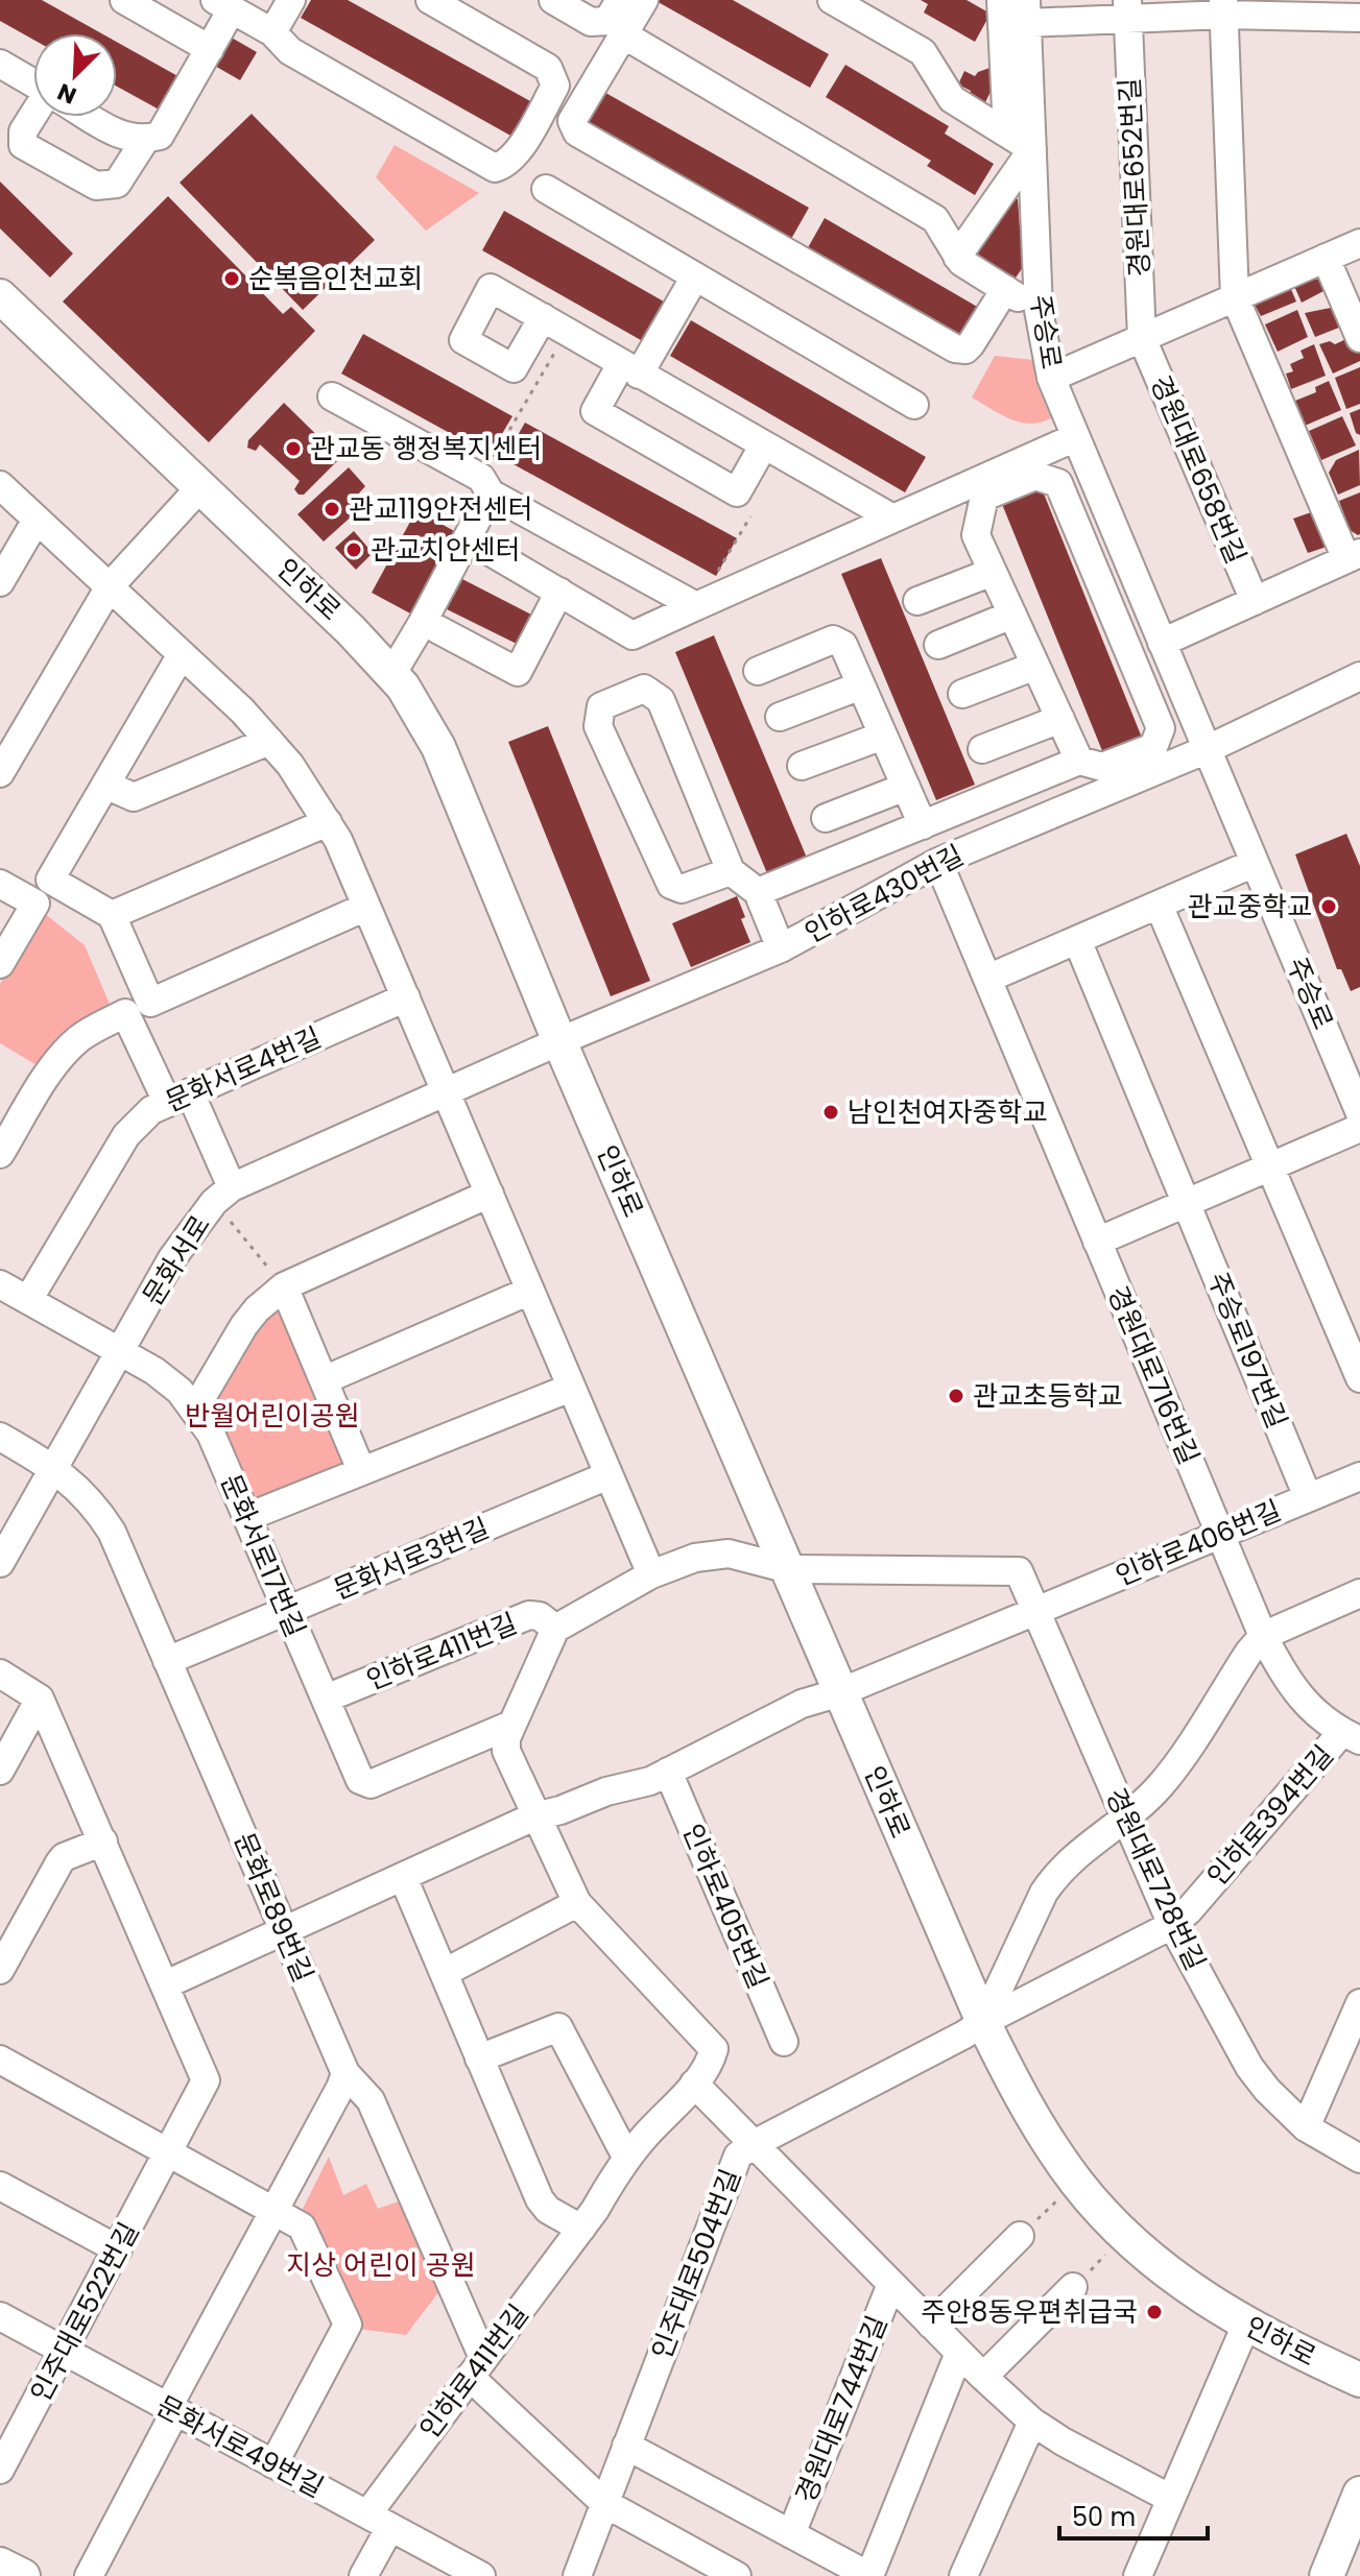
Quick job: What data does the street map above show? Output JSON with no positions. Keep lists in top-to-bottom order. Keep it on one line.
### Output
{"streets":{"main road":["인하로"],"street":["경원대로652번길","주승로","경원대로658번길","인하로430번길","문화서로4번길","문화서로","주승로197번길","경원대로716번길","인하로406번길","문화서로17번길","문화서로3번길","인하로411번길","인하로394번길","경원대로728번길","인하로405번길","문화로89번길","인주대로504번길","인주대로522번길","경원대로744번길","문화서로49번길"]},"crossings":[["경원대로652번길","경원대로658번길"],["주승로","인하로430번길"],["인하로","인하로430번길"],["인하로","문화서로"],["인하로","인하로406번길"],["인하로","인하로411번길"],["인하로","인하로394번길"],["인하로","인주대로504번길"],["인하로430번길","문화서로"],["인하로430번길","경원대로716번길"],["문화서로4번길","문화서로17번길"],["문화서로","문화서로17번길"],["문화서로","문화로89번길"],["주승로197번길","인하로406번길"],["경원대로716번길","인하로406번길"],["경원대로716번길","인하로394번길"],["인하로406번길","경원대로728번길"],["문화서로17번길","문화서로3번길"],["문화서로17번길","인하로411번길"],["문화서로3번길","문화로89번길"],["인하로411번길","문화로89번길"],["인하로411번길","경원대로744번길"],["인하로411번길","문화서로49번길"],["인하로394번길","경원대로728번길"],["인하로394번길","인주대로504번길"],["인주대로504번길","경원대로744번길"],["인주대로522번길","문화서로49번길"]],"parks":["반월어린이공원","지상 어린이 공원"],"places":["순복음인천교회","관교동 행정복지센터","관교119안전센터","관교치안센터","관교중학교","남인천여자중학교","관교초등학교","주안8동우편취급국"],"scale_bar":"50 m","north":"bottom left"}
